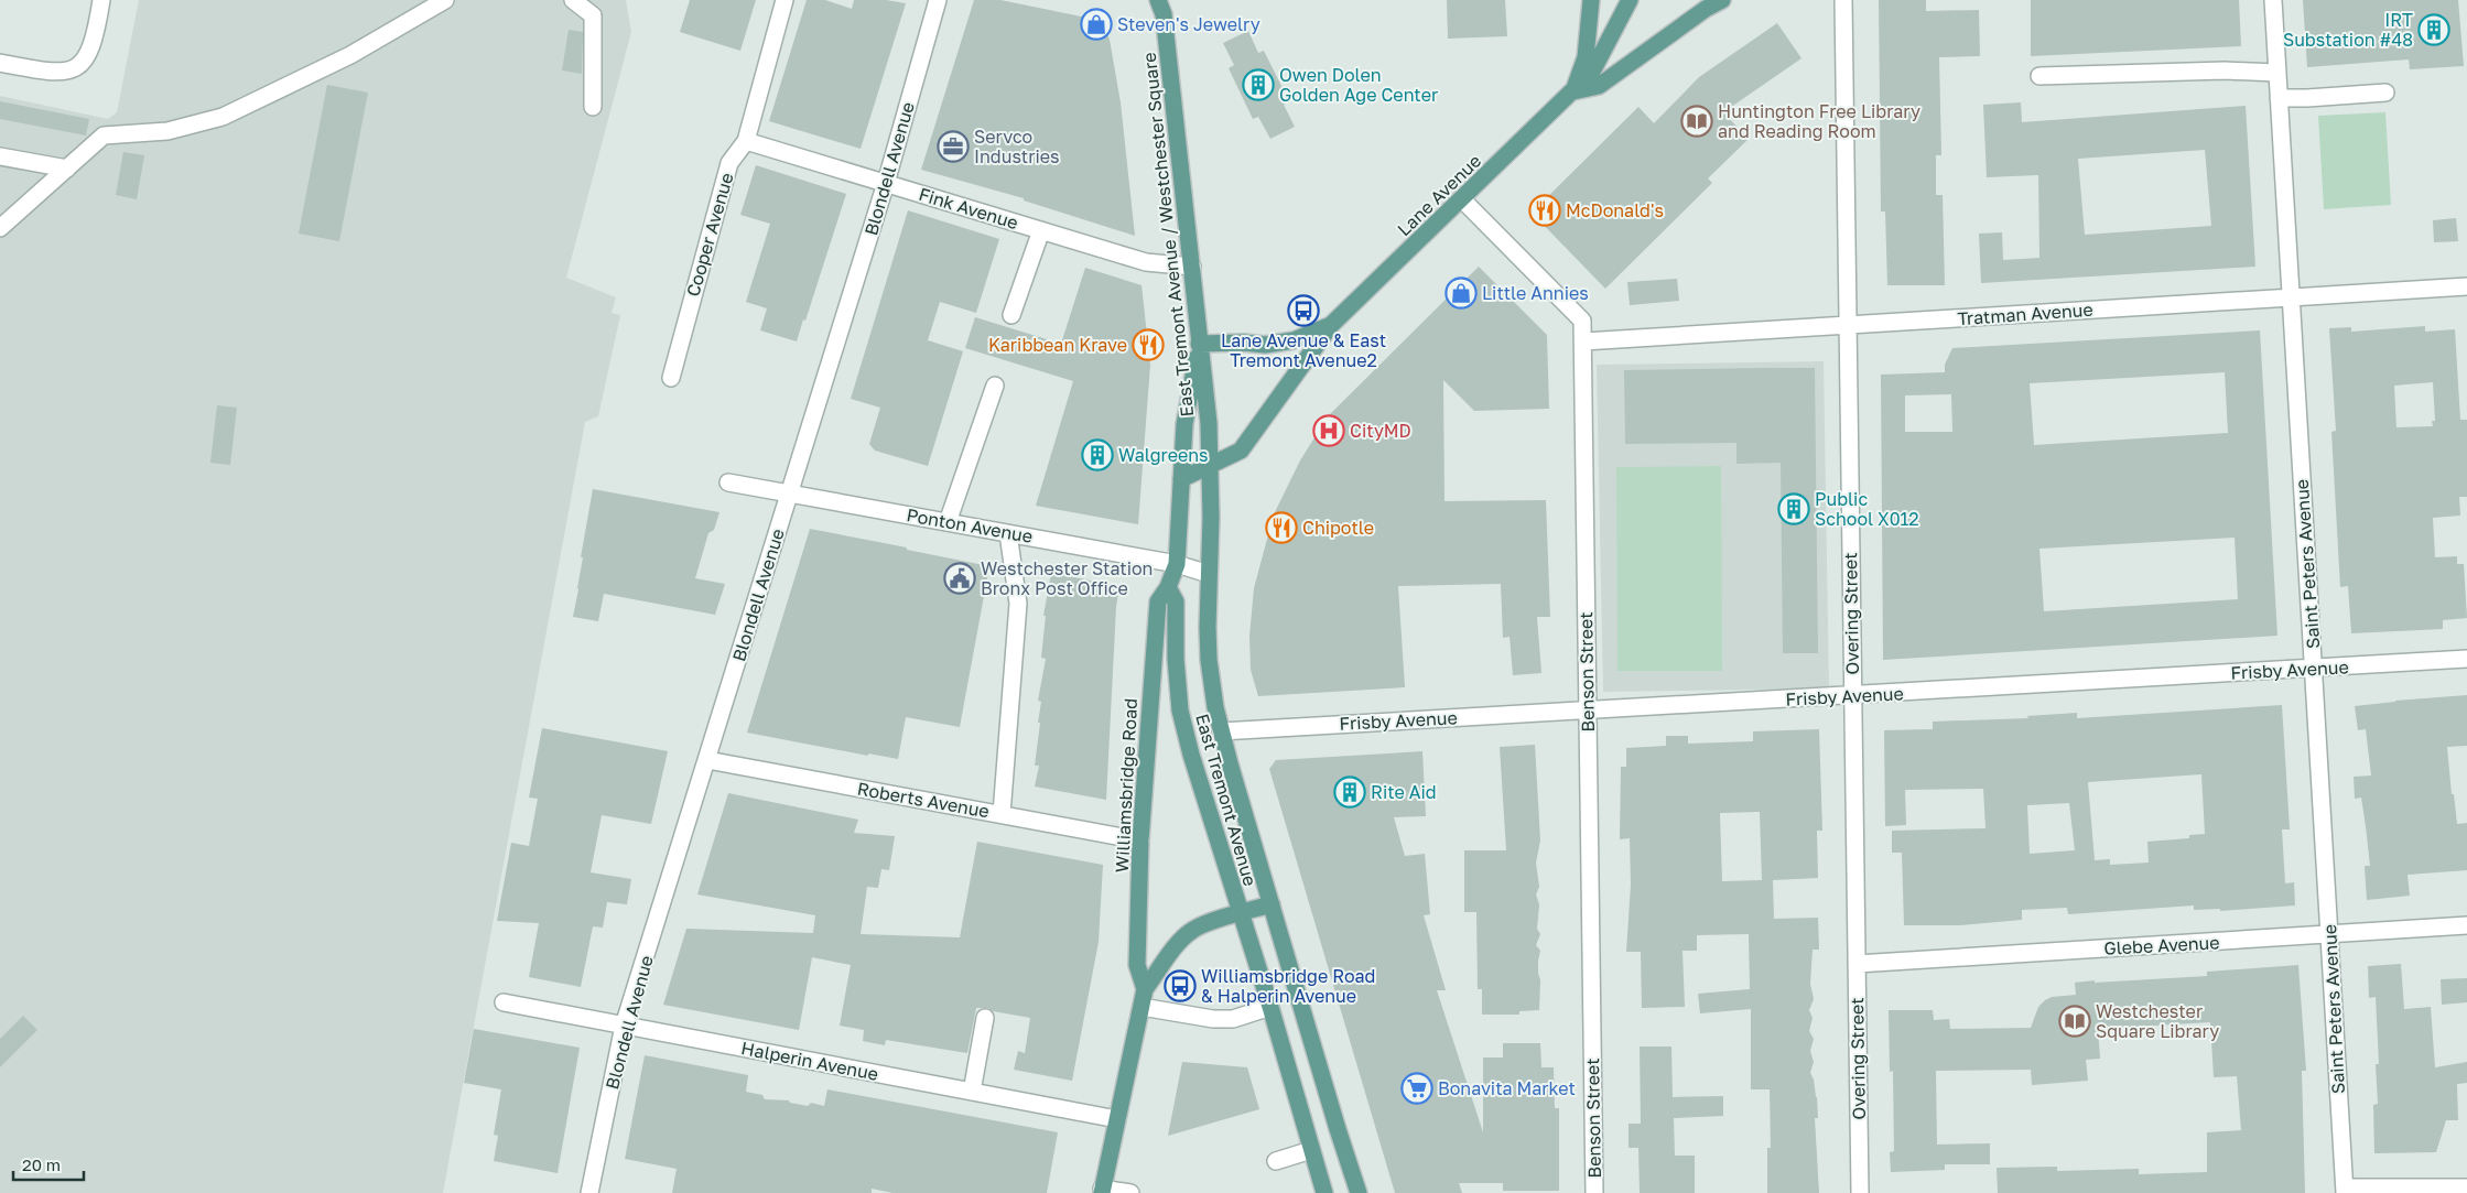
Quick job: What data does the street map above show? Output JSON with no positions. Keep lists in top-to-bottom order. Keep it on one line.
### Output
{"streets":{"main road":["Lane Avenue","East Tremont Avenue / Westchester Square","Williamsbridge Road","East Tremont Avenue"],"street":["Blondell Avenue","Fink Avenue","Cooper Avenue","Tratman Avenue","Ponton Avenue","Saint Peters Avenue","Overing Street","Frisby Avenue","Benson Street","Roberts Avenue","Glebe Avenue","Halperin Avenue"]},"crossings":[["Blondell Avenue","Fink Avenue"],["Blondell Avenue","Ponton Avenue"],["Blondell Avenue","Roberts Avenue"],["Blondell Avenue","Halperin Avenue"],["Lane Avenue","East Tremont Avenue / Westchester Square"],["Lane Avenue","Benson Street"],["Lane Avenue","East Tremont Avenue"],["Fink Avenue","Cooper Avenue"],["Fink Avenue","East Tremont Avenue / Westchester Square"],["East Tremont Avenue / Westchester Square","East Tremont Avenue"],["Tratman Avenue","Saint Peters Avenue"],["Tratman Avenue","Overing Street"],["Tratman Avenue","Benson Street"],["Ponton Avenue","East Tremont Avenue"],["Saint Peters Avenue","Frisby Avenue"],["Saint Peters Avenue","Glebe Avenue"],["Overing Street","Frisby Avenue"],["Overing Street","Glebe Avenue"],["Frisby Avenue","Benson Street"],["Frisby Avenue","East Tremont Avenue"],["Williamsbridge Road","Roberts Avenue"],["Williamsbridge Road","East Tremont Avenue"],["Williamsbridge Road","Halperin Avenue"]],"places":{"shop":["Steven's Jewelry","Little Annies"],"building":["IRT Substation #48","Owen Dolen Golden Age Center","Walgreens","Public School X012","Rite Aid"],"library":["Huntington Free Library and Reading Room","Westchester Square Library"],"office":["Servco Industries"],"restaurant":["McDonald's","Karibbean Krave","Chipotle"],"bus stop":["Lane Avenue & East Tremont Avenue2","Williamsbridge Road & Halperin Avenue"],"hospital":["CityMD"],"public building":["Westchester Station Bronx Post Office"],"supermarket":["Bonavita Market"]},"scale_bar":"20 m"}
